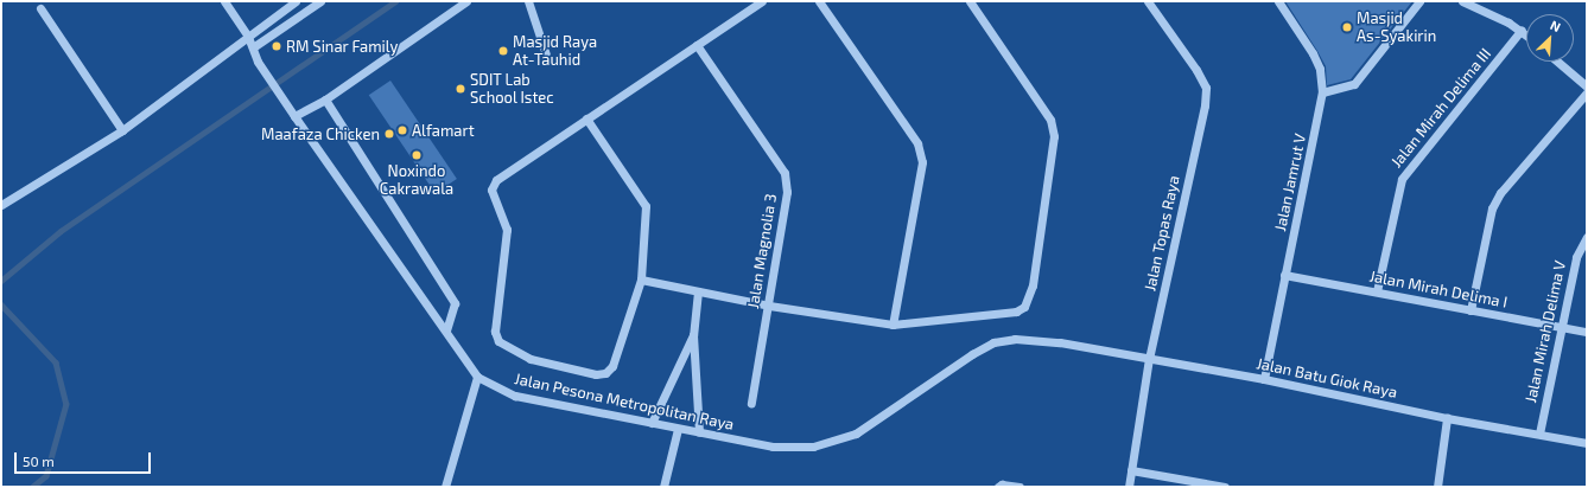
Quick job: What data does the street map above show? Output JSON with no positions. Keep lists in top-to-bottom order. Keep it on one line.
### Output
{"streets":{"street":["Jalan Mirah Delima III","Jalan Jamrut V","Jalan Topas Raya","Jalan Magnolia 3","Jalan Mirah Delima I","Jalan Mirah Delima V","Jalan Batu Giok Raya","Jalan Pesona Metropolitan Raya"]},"crossings":[["Jalan Mirah Delima III","Jalan Mirah Delima I"],["Jalan Jamrut V","Jalan Mirah Delima I"],["Jalan Jamrut V","Jalan Batu Giok Raya"],["Jalan Topas Raya","Jalan Batu Giok Raya"],["Jalan Mirah Delima I","Jalan Mirah Delima V"],["Jalan Mirah Delima V","Jalan Batu Giok Raya"],["Jalan Batu Giok Raya","Jalan Pesona Metropolitan Raya"]],"places":["Masjid As-Syakirin","RM Sinar Family","Masjid Raya At-Tauhid","SDIT Lab School Istec","Alfamart","Maafaza Chicken","Noxindo Cakrawala"],"scale_bar":"50 m","north":"top right"}
